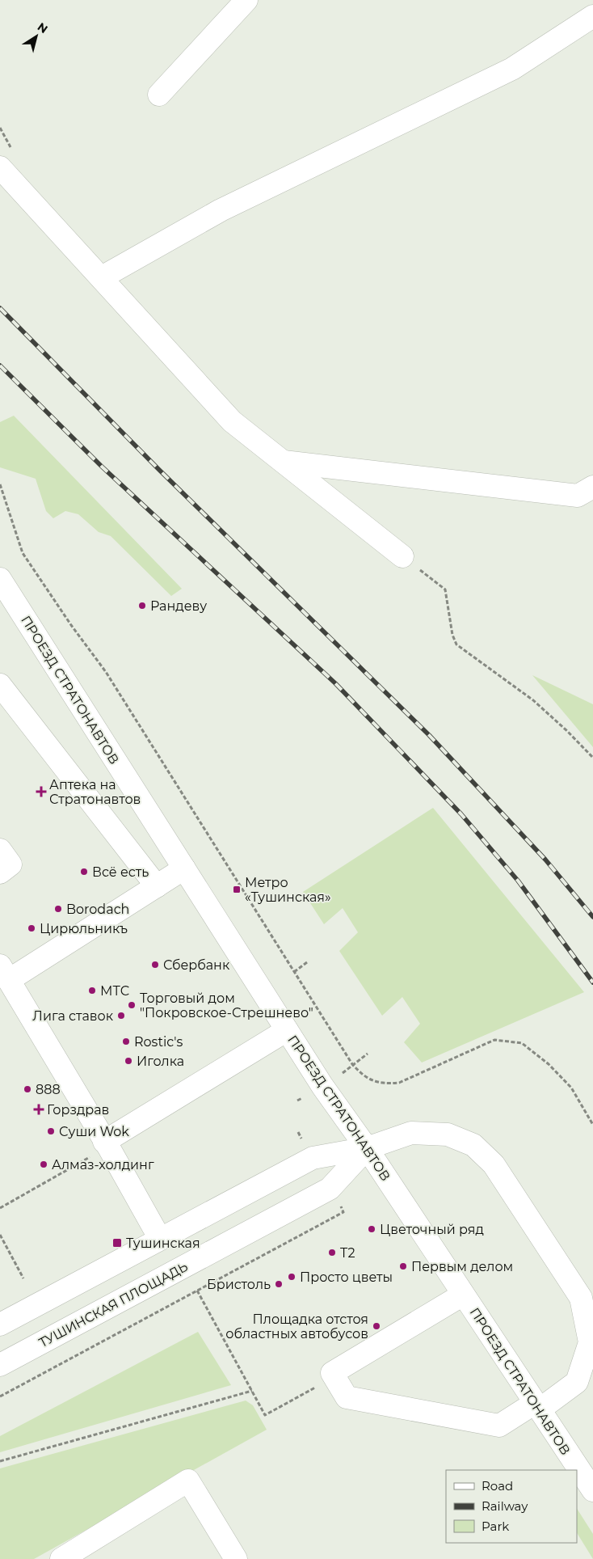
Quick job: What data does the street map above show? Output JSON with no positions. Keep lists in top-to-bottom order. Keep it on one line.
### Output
{"streets":{"street":["ПРОЕЗД СТРАТОНАВТОВ","ТУШИНСКАЯ ПЛОЩАДЬ"]},"crossings":[["ПРОЕЗД СТРАТОНАВТОВ","ТУШИНСКАЯ ПЛОЩАДЬ"]],"places":{"other":["Рандеву","Всё есть","Borodach","Цирюльникъ","Сбербанк","МТС","Торговый дом \"Покровское-Стрешнево\"","Лига ставок","Rostic's","Иголка","888","Суши Wok","Алмаз-холдинг","Цветочный ряд","T2","Первым делом","Просто цветы","Бристоль","Площадка отстоя областных автобусов"],"health":["Аптека на Стратонавтов","Горздрав"],"transit":["Метро «Тушинская»","Тушинская"]},"legend":["Road","Railway","Park"],"north":"top right"}
